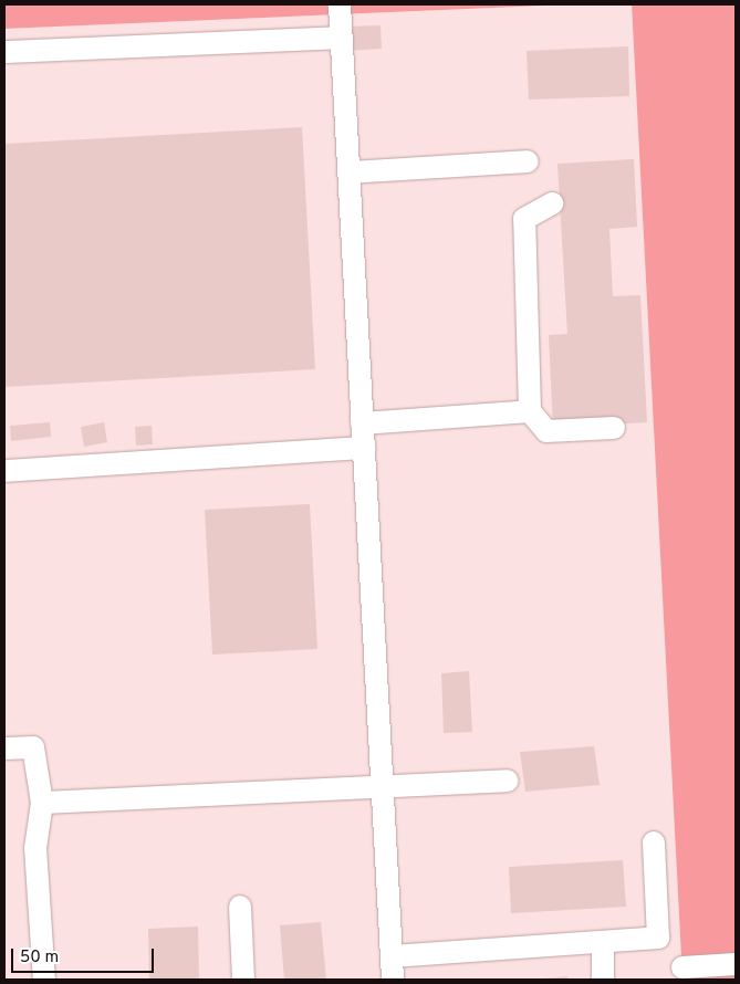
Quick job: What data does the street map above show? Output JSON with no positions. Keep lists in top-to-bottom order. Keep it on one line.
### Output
{"scale_bar":"50 m"}
